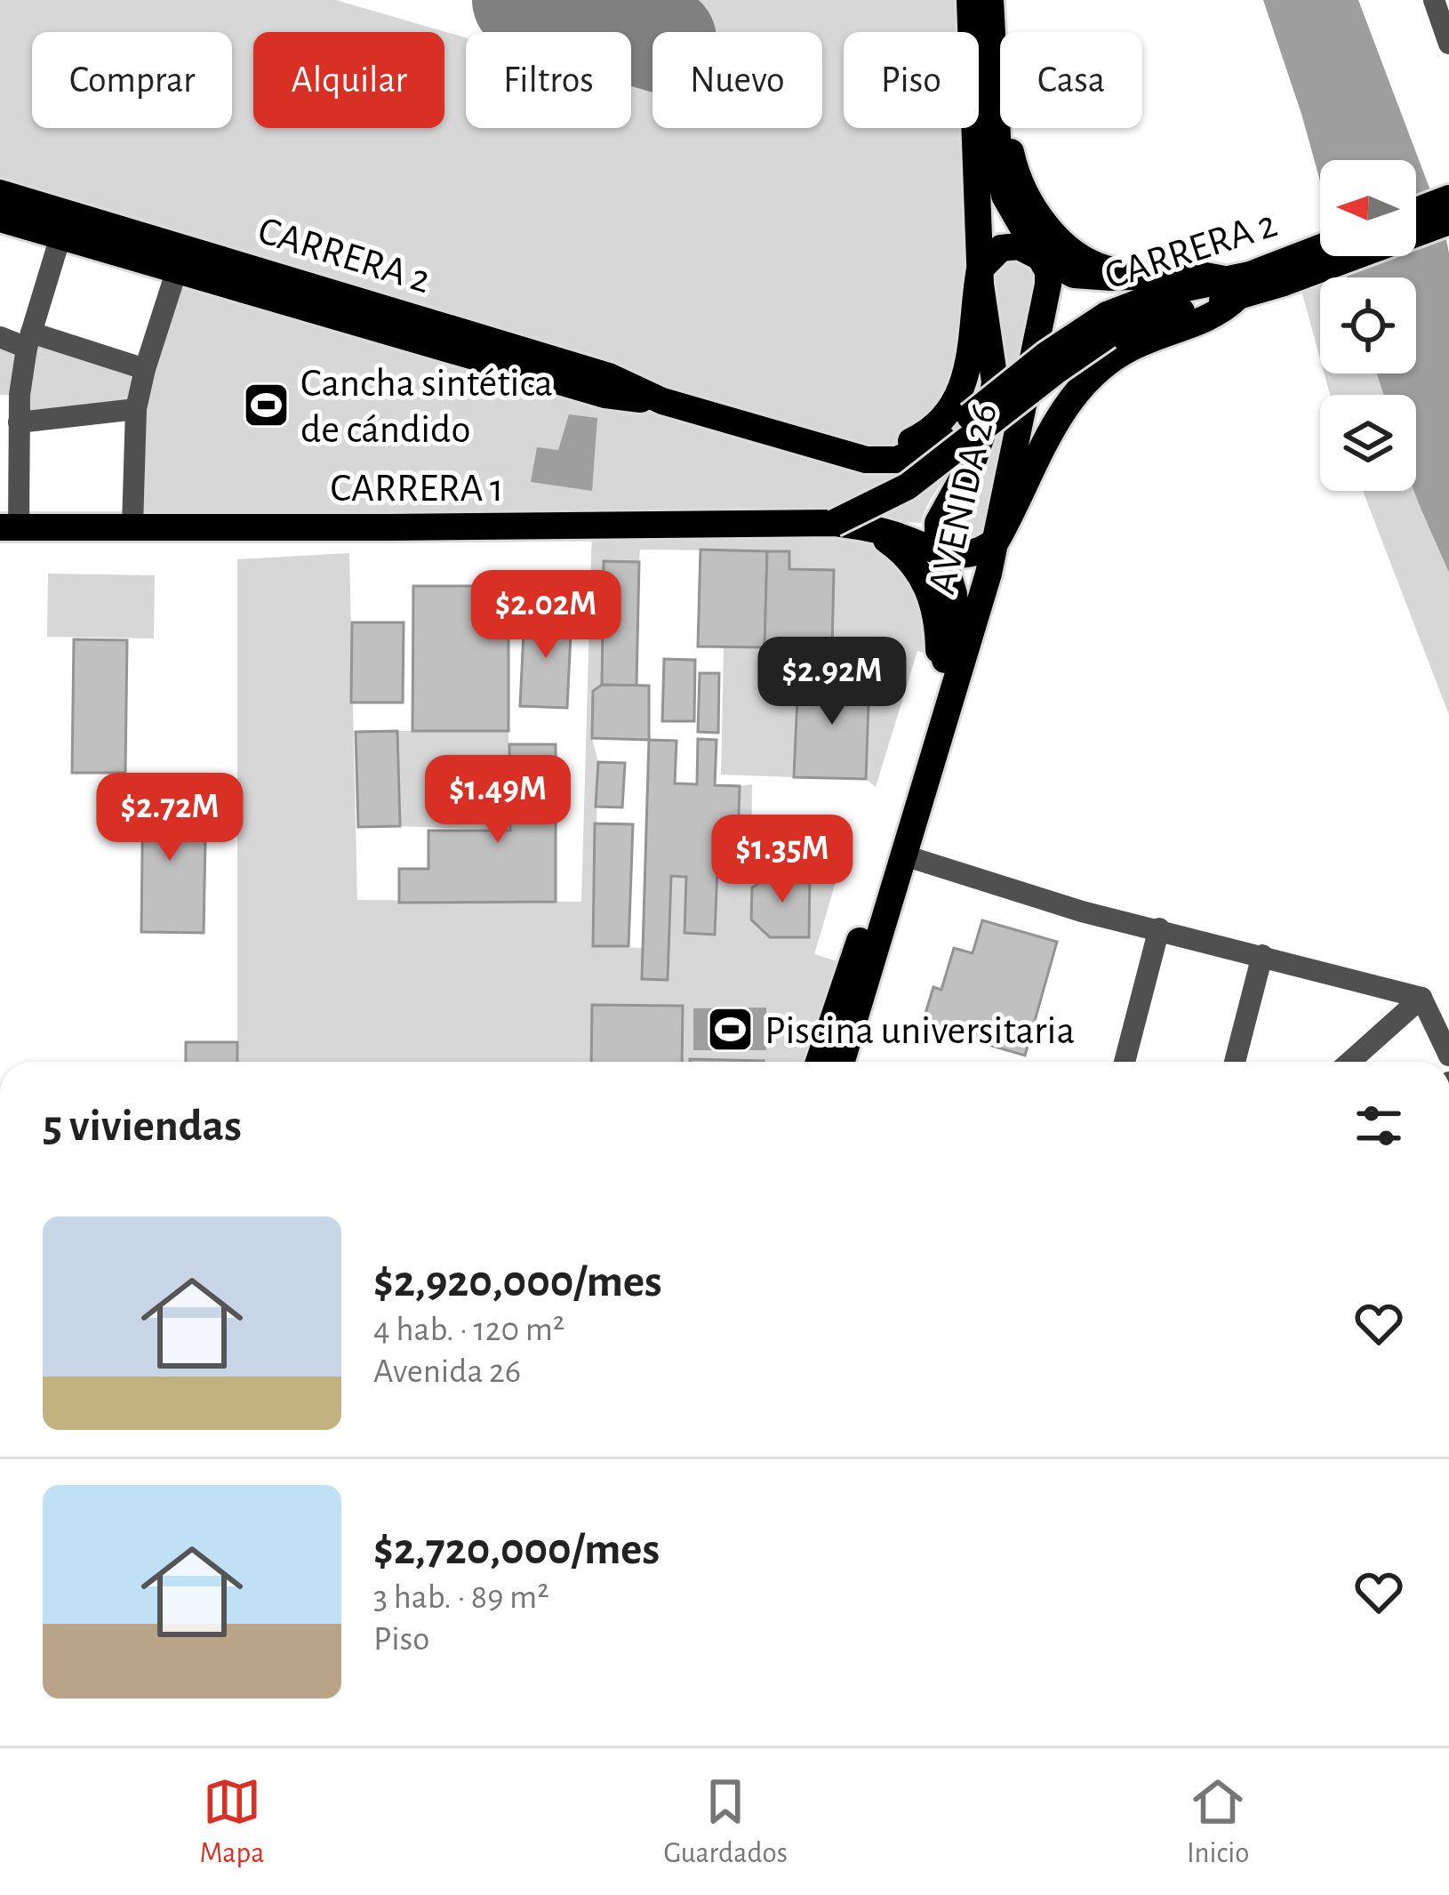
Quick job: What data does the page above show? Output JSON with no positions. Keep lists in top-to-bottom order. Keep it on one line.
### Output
{"streets":{"main road":["CARRERA 2","CARRERA 1","AVENIDA 26"]},"crossings":[["CARRERA 2","CARRERA 1"],["CARRERA 1","AVENIDA 26"]],"places":{"sports":["Cancha sintética de cándido","Piscina universitaria"]},"north":"left","page":{"chip":["Comprar","Alquilar","Filtros","Nuevo","Piso","Casa"],"price":["$2.02M","$2.92M","$1.49M","$2.72M","$1.35M"],"heading":"5 viviendas","list":[{"name":"$2,920,000/mes","note":"4 hab. · 120 m² · Avenida 26"},{"name":"$2,720,000/mes","note":"3 hab. · 89 m² · Piso"}],"tabs":["Mapa","Guardados","Inicio"]}}
